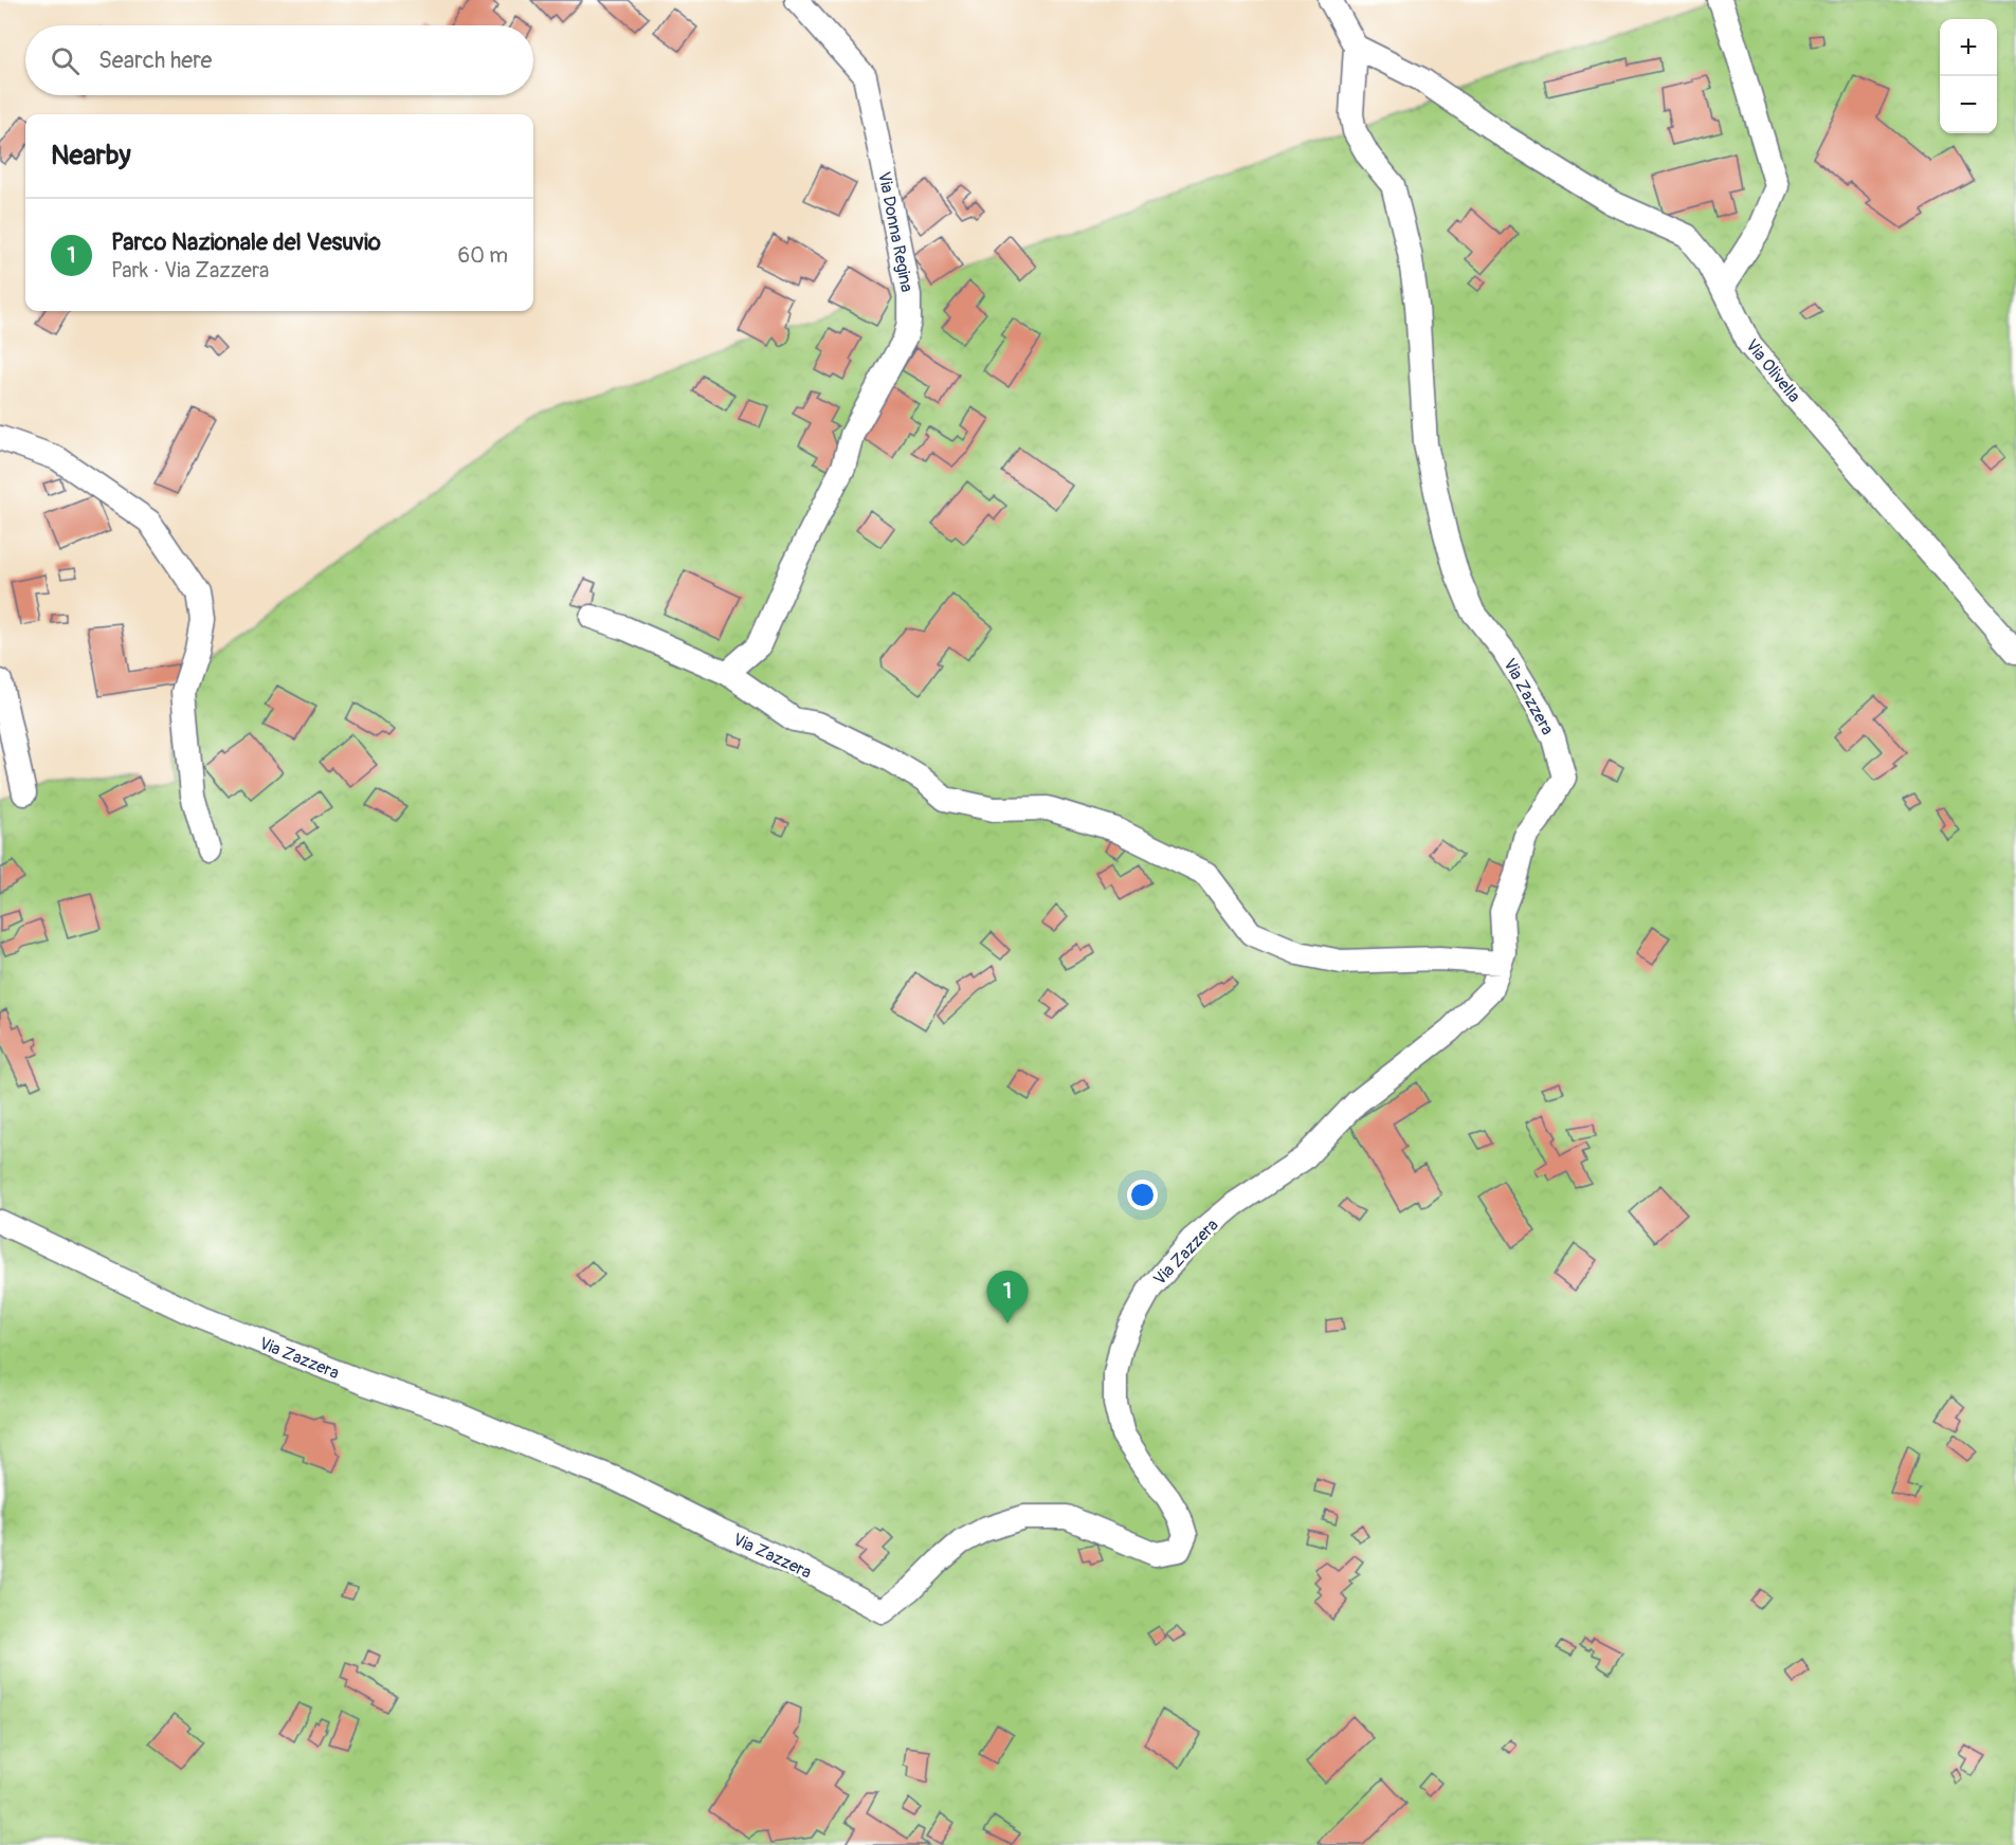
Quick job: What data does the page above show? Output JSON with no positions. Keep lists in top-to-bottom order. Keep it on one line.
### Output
{"streets":{"street":["Via Donna Regina","Via Olivella","Via Zazzera"]},"crossings":[["Via Olivella","Via Zazzera"]],"page":{"map_buttons":["+","−"],"search":"Search here","heading":"Nearby","list":[{"mark":"1","name":"Parco Nazionale del Vesuvio","note":"Park · Via Zazzera","value":"60 m"}],"pins":"1"}}
